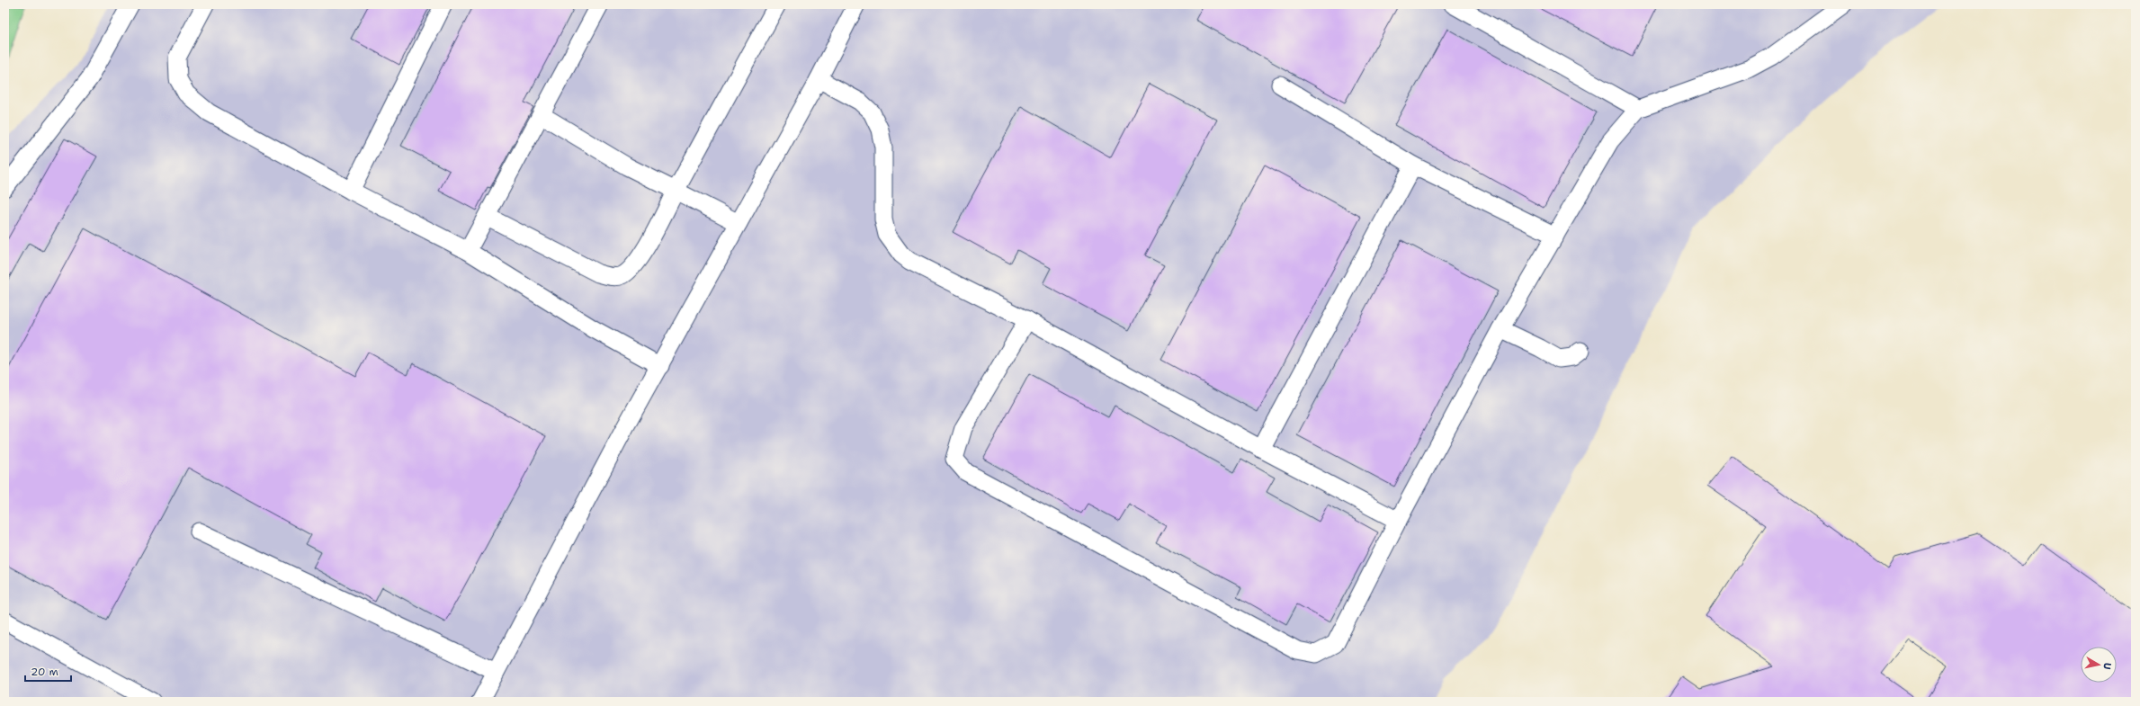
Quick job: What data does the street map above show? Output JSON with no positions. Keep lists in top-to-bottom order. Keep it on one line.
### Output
{"scale_bar":"20 m","north":"right"}
